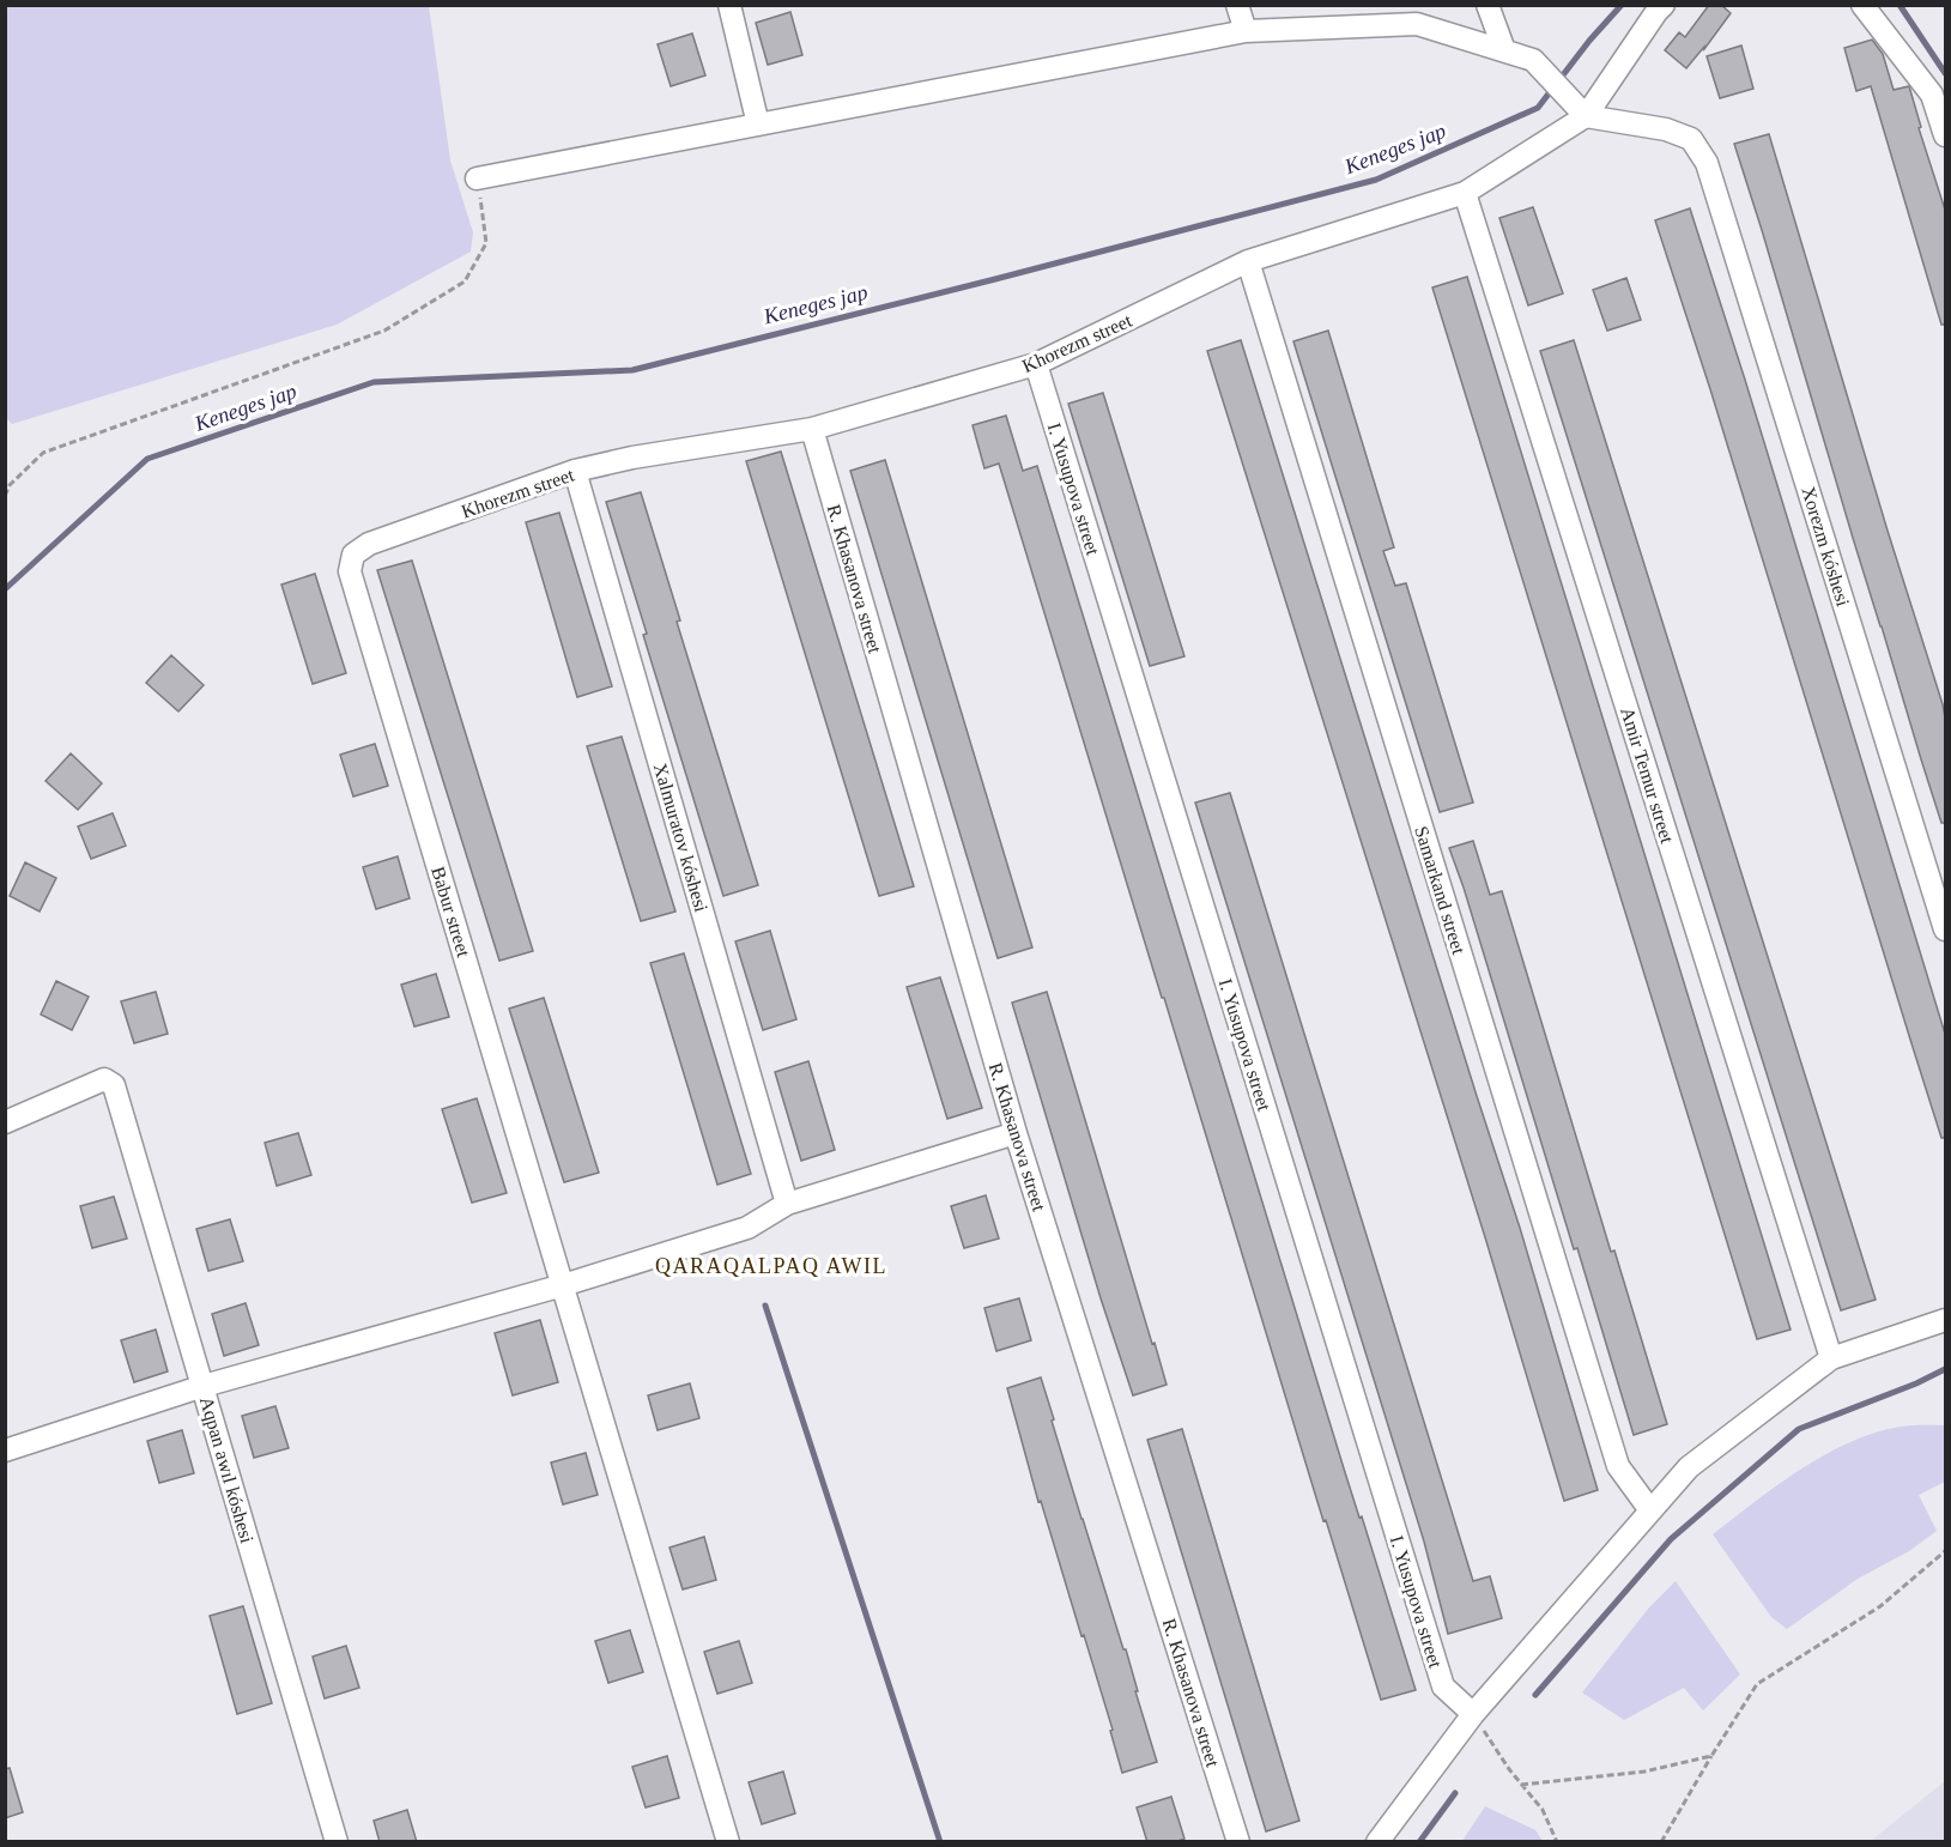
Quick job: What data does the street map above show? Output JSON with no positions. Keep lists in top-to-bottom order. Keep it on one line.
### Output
{"streets":{"street":["Khorezm street","I. Yusupova street","Xorezm kóshesi","R. Khasanova street","Amir Temur street","Xalmuratov kóshesi","Samarkand street","Babur street","Aqpan awıl kóshesi"]},"crossings":[["Khorezm street","I. Yusupova street"],["Khorezm street","Xorezm kóshesi"],["Khorezm street","R. Khasanova street"],["Khorezm street","Amir Temur street"],["Khorezm street","Xalmuratov kóshesi"],["Khorezm street","Samarkand street"],["Khorezm street","Babur street"]],"districts":["QARAQALPAQ AWIL"],"water":["Keneges jap"]}
